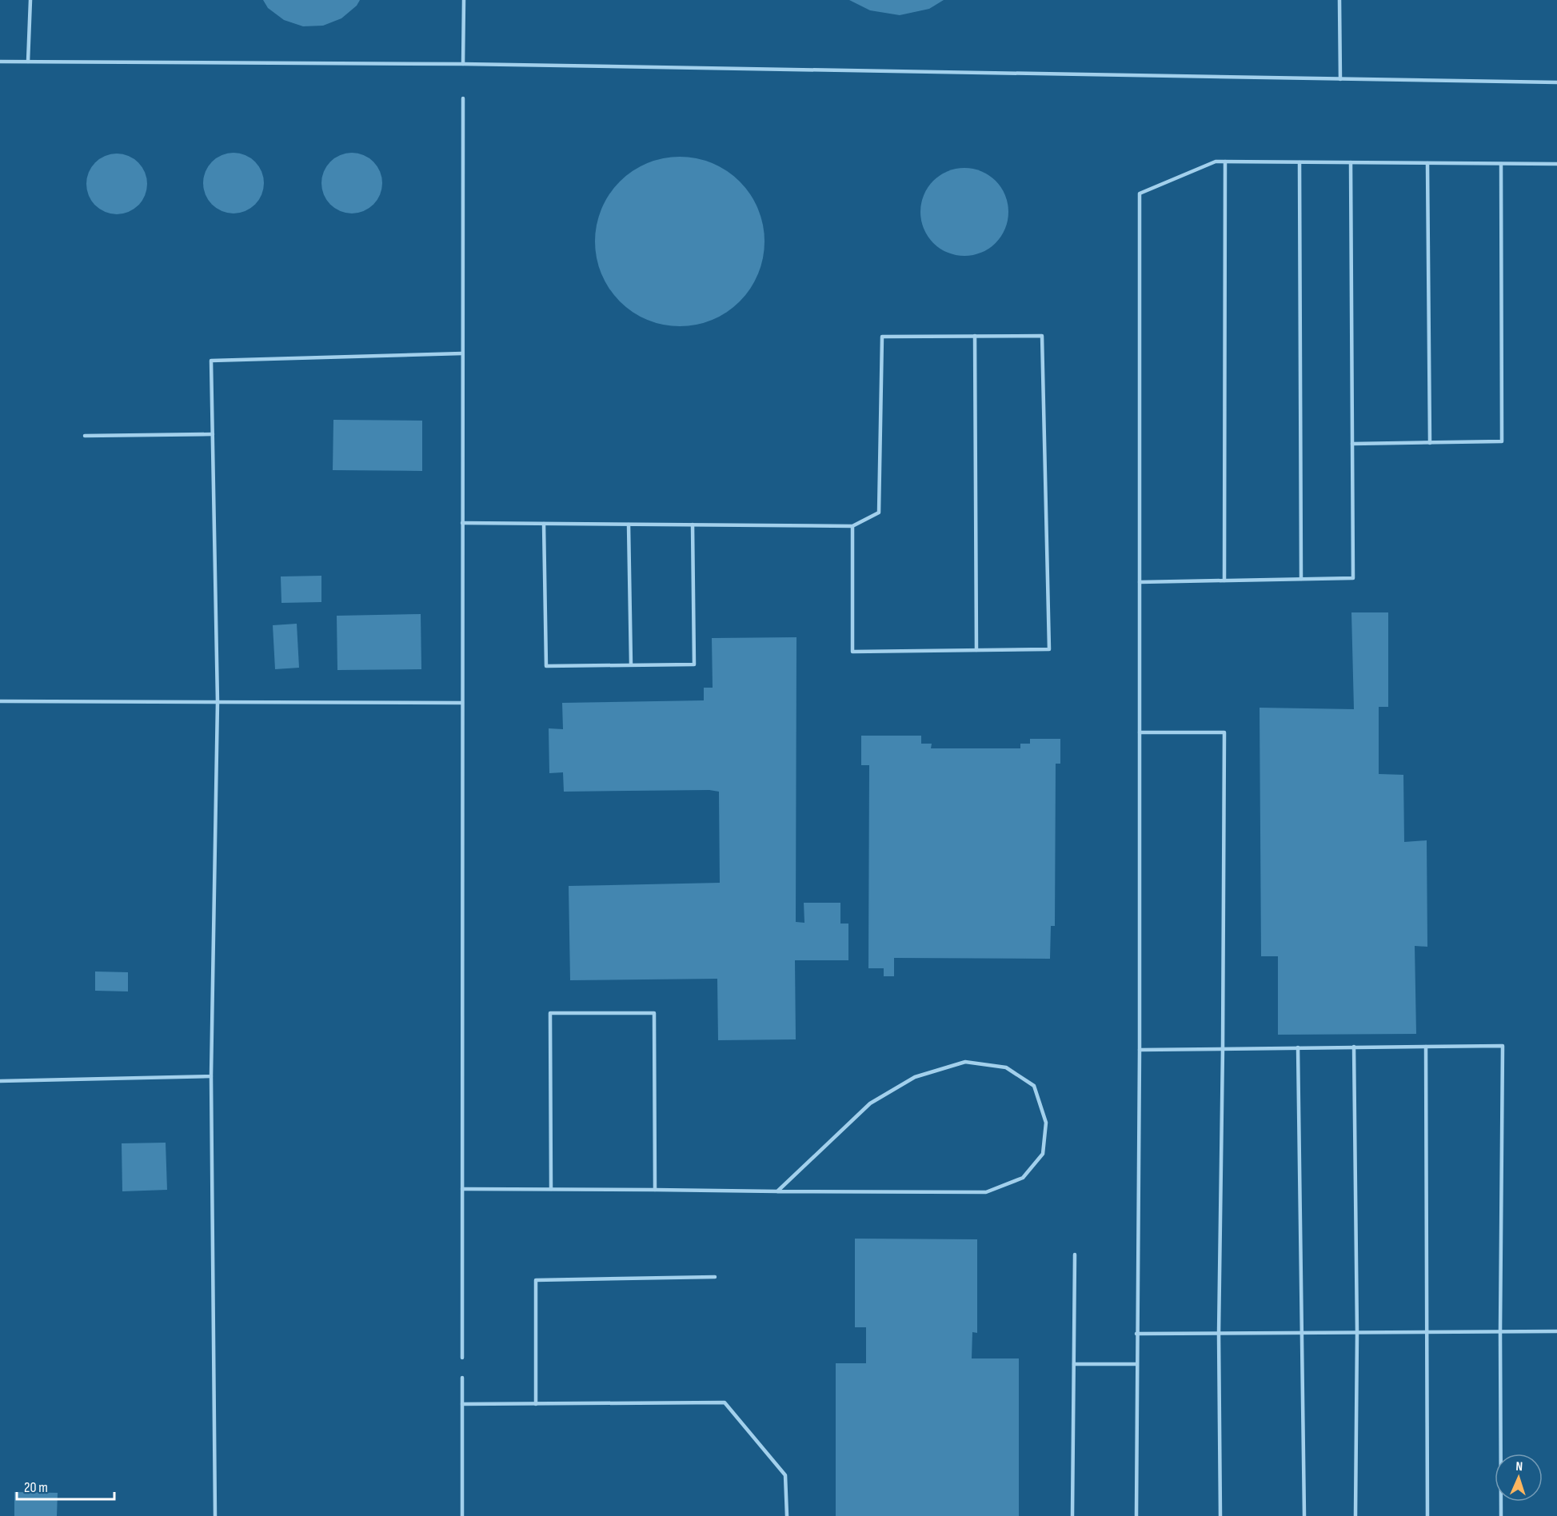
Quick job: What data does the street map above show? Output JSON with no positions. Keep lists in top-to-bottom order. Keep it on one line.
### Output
{"scale_bar":"20 m","north":"top"}
